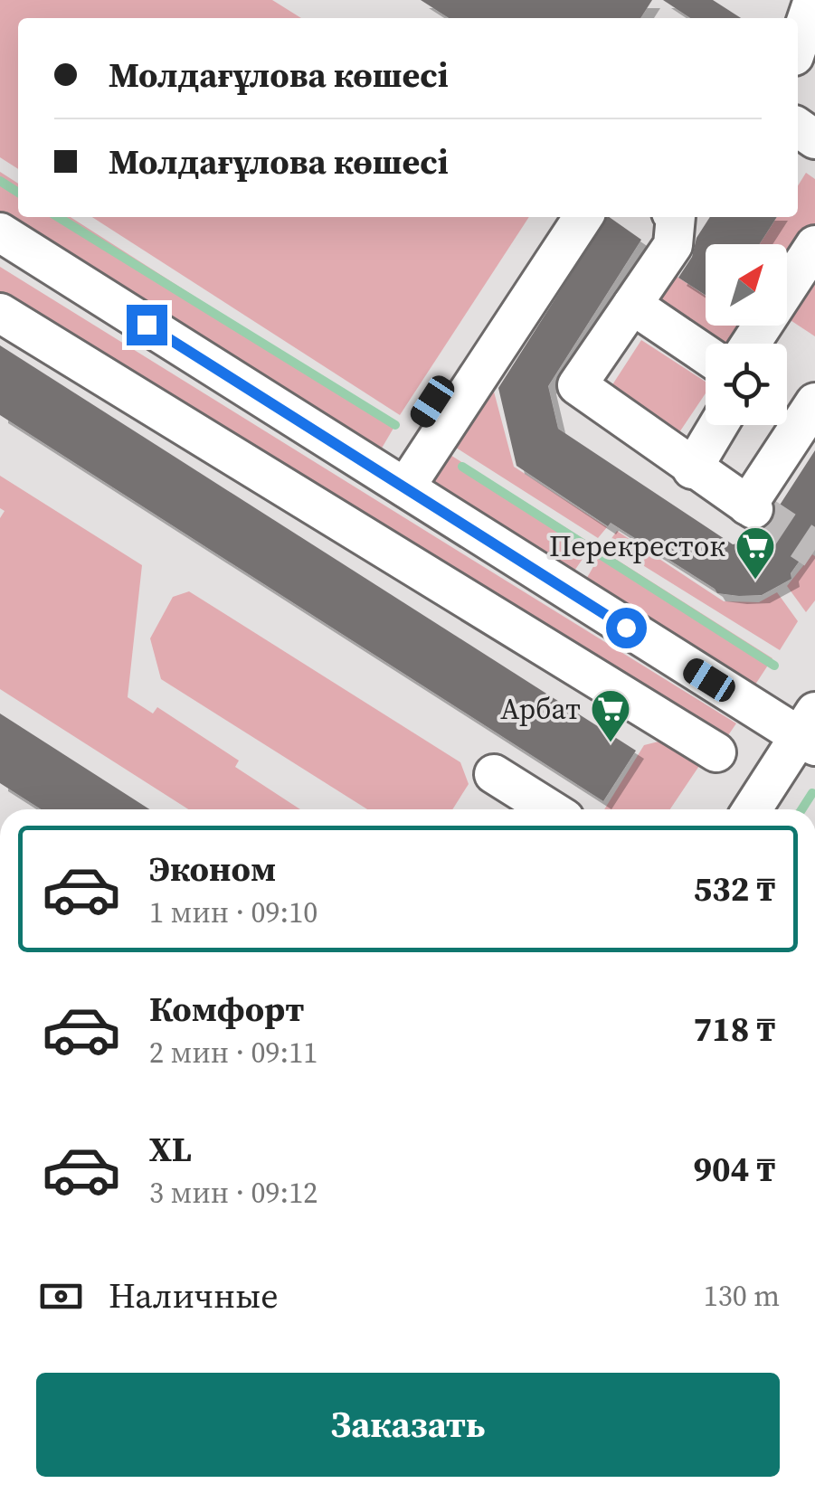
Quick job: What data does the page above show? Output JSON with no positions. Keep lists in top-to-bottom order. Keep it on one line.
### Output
{"places":{"supermarket":["Перекресток","Арбат"]},"north":"top right","page":{"banner":["Молдағұлова көшесі","Молдағұлова көшесі"],"list":[{"name":"Эконом","note":"1 мин · 09:10","value":"532 ₸"},{"name":"Комфорт","note":"2 мин · 09:11","value":"718 ₸"},{"name":"XL","note":"3 мин · 09:12","value":"904 ₸"}],"pay":["Наличные","130 m"],"buttons":"Заказать"}}
